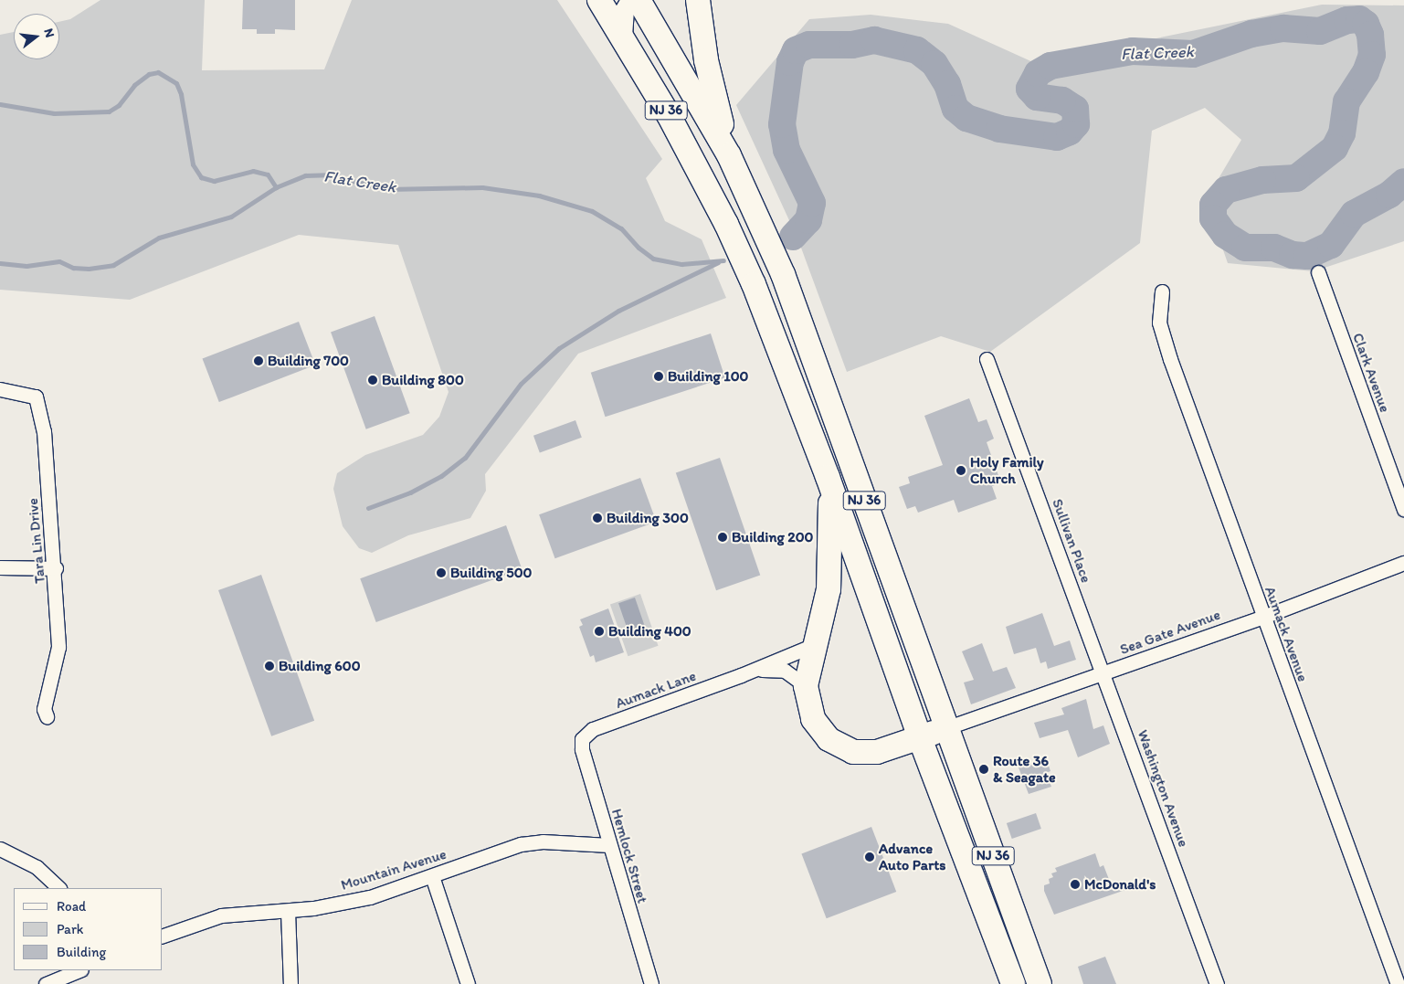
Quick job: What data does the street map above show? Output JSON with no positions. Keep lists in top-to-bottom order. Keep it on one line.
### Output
{"streets":{"highway":["NJ 36"],"street":["Clark Avenue","Tara Lin Drive","Sullivan Place","Sea Gate Avenue","Aumack Avenue","Aumack Lane","Washington Avenue","Hemlock Street","Mountain Avenue"]},"crossings":[["NJ 36","Sea Gate Avenue"],["Sullivan Place","Washington Avenue"],["Sea Gate Avenue","Aumack Avenue"],["Sea Gate Avenue","Washington Avenue"],["Aumack Lane","Hemlock Street"],["Hemlock Street","Mountain Avenue"]],"water":["Flat Creek"],"places":["Building 700","Building 100","Building 800","Holy Family Church","Building 300","Building 200","Building 500","Building 400","Building 600","Route 36 & Seagate","Advance Auto Parts","McDonald's"],"legend":["Road","Park","Building"],"north":"right"}
